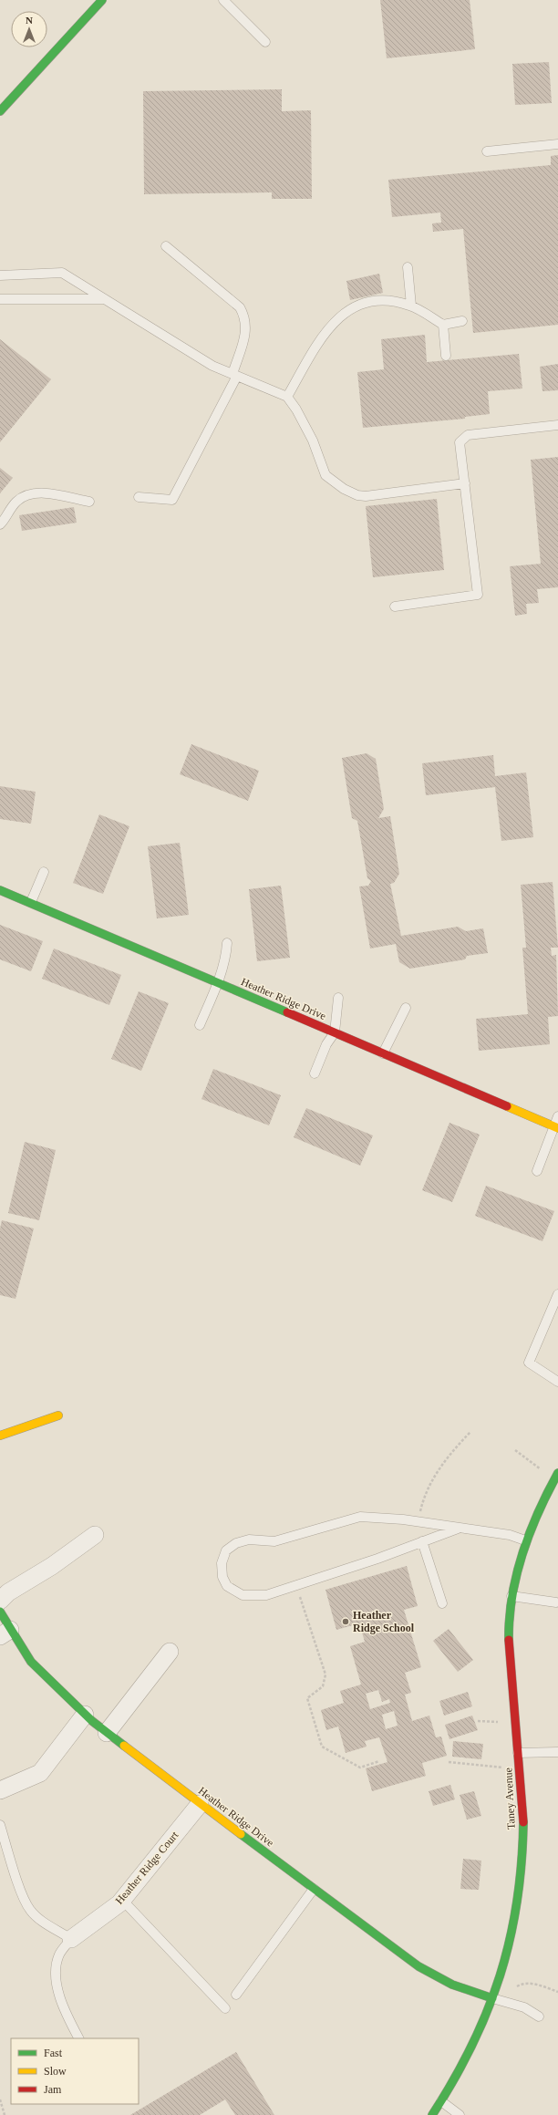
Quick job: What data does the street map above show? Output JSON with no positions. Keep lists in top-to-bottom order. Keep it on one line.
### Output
{"streets":{"street":["Heather Ridge Drive","Taney Avenue","Heather Ridge Court"]},"crossings":[["Heather Ridge Drive","Taney Avenue"],["Heather Ridge Drive","Heather Ridge Court"]],"places":["Heather Ridge School"],"legend":["Fast","Slow","Jam"],"north":"top"}
